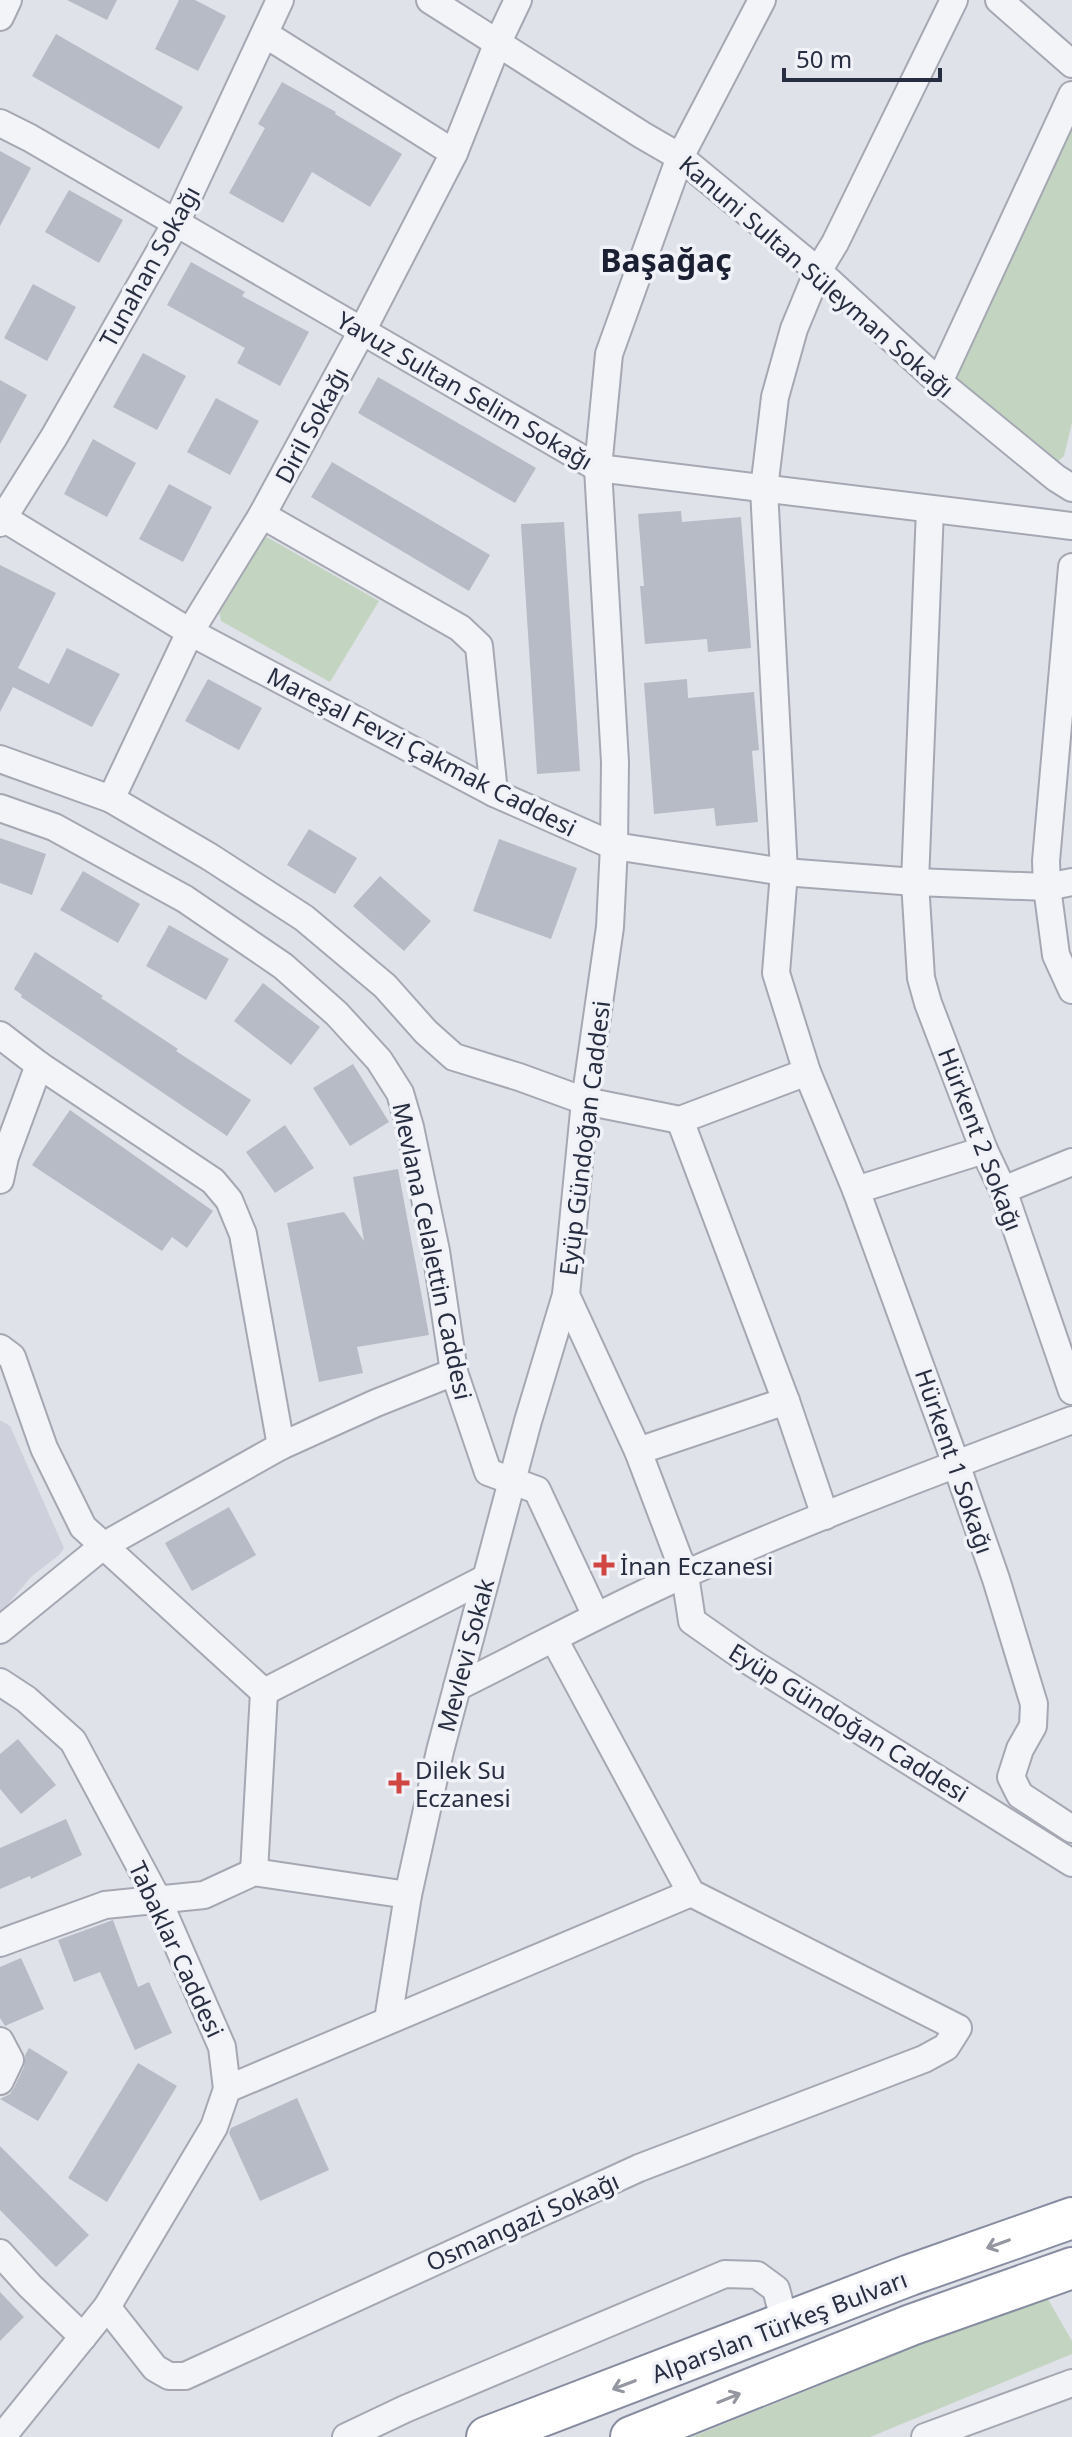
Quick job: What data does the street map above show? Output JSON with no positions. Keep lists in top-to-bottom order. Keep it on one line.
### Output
{"streets":{"highway":["Alparslan Türkeş Bulvarı"],"street":["Tunahan Sokağı","Kanuni Sultan Süleyman Sokağı","Yavuz Sultan Selim Sokağı","Diril Sokağı","Mareşal Fevzi Çakmak Caddesi","Eyüp Gündoğan Caddesi","Hürkent 2 Sokağı","Mevlana Celalettin Caddesi","Hürkent 1 Sokağı","Mevlevi Sokak","Tabaklar Caddesi","Osmangazi Sokağı"]},"crossings":[["Tunahan Sokağı","Yavuz Sultan Selim Sokağı"],["Tunahan Sokağı","Mareşal Fevzi Çakmak Caddesi"],["Kanuni Sultan Süleyman Sokağı","Diril Sokağı"],["Kanuni Sultan Süleyman Sokağı","Eyüp Gündoğan Caddesi"],["Kanuni Sultan Süleyman Sokağı","Hürkent 1 Sokağı"],["Yavuz Sultan Selim Sokağı","Diril Sokağı"],["Yavuz Sultan Selim Sokağı","Eyüp Gündoğan Caddesi"],["Yavuz Sultan Selim Sokağı","Hürkent 2 Sokağı"],["Yavuz Sultan Selim Sokağı","Hürkent 1 Sokağı"],["Diril Sokağı","Mareşal Fevzi Çakmak Caddesi"],["Mareşal Fevzi Çakmak Caddesi","Eyüp Gündoğan Caddesi"],["Mareşal Fevzi Çakmak Caddesi","Hürkent 2 Sokağı"],["Mareşal Fevzi Çakmak Caddesi","Hürkent 1 Sokağı"],["Eyüp Gündoğan Caddesi","Mevlevi Sokak"],["Mevlana Celalettin Caddesi","Mevlevi Sokak"],["Tabaklar Caddesi","Osmangazi Sokağı"]],"districts":["Başağaç"],"places":{"health":["İnan Eczanesi","Dilek Su Eczanesi"]},"scale_bar":"50 m"}
